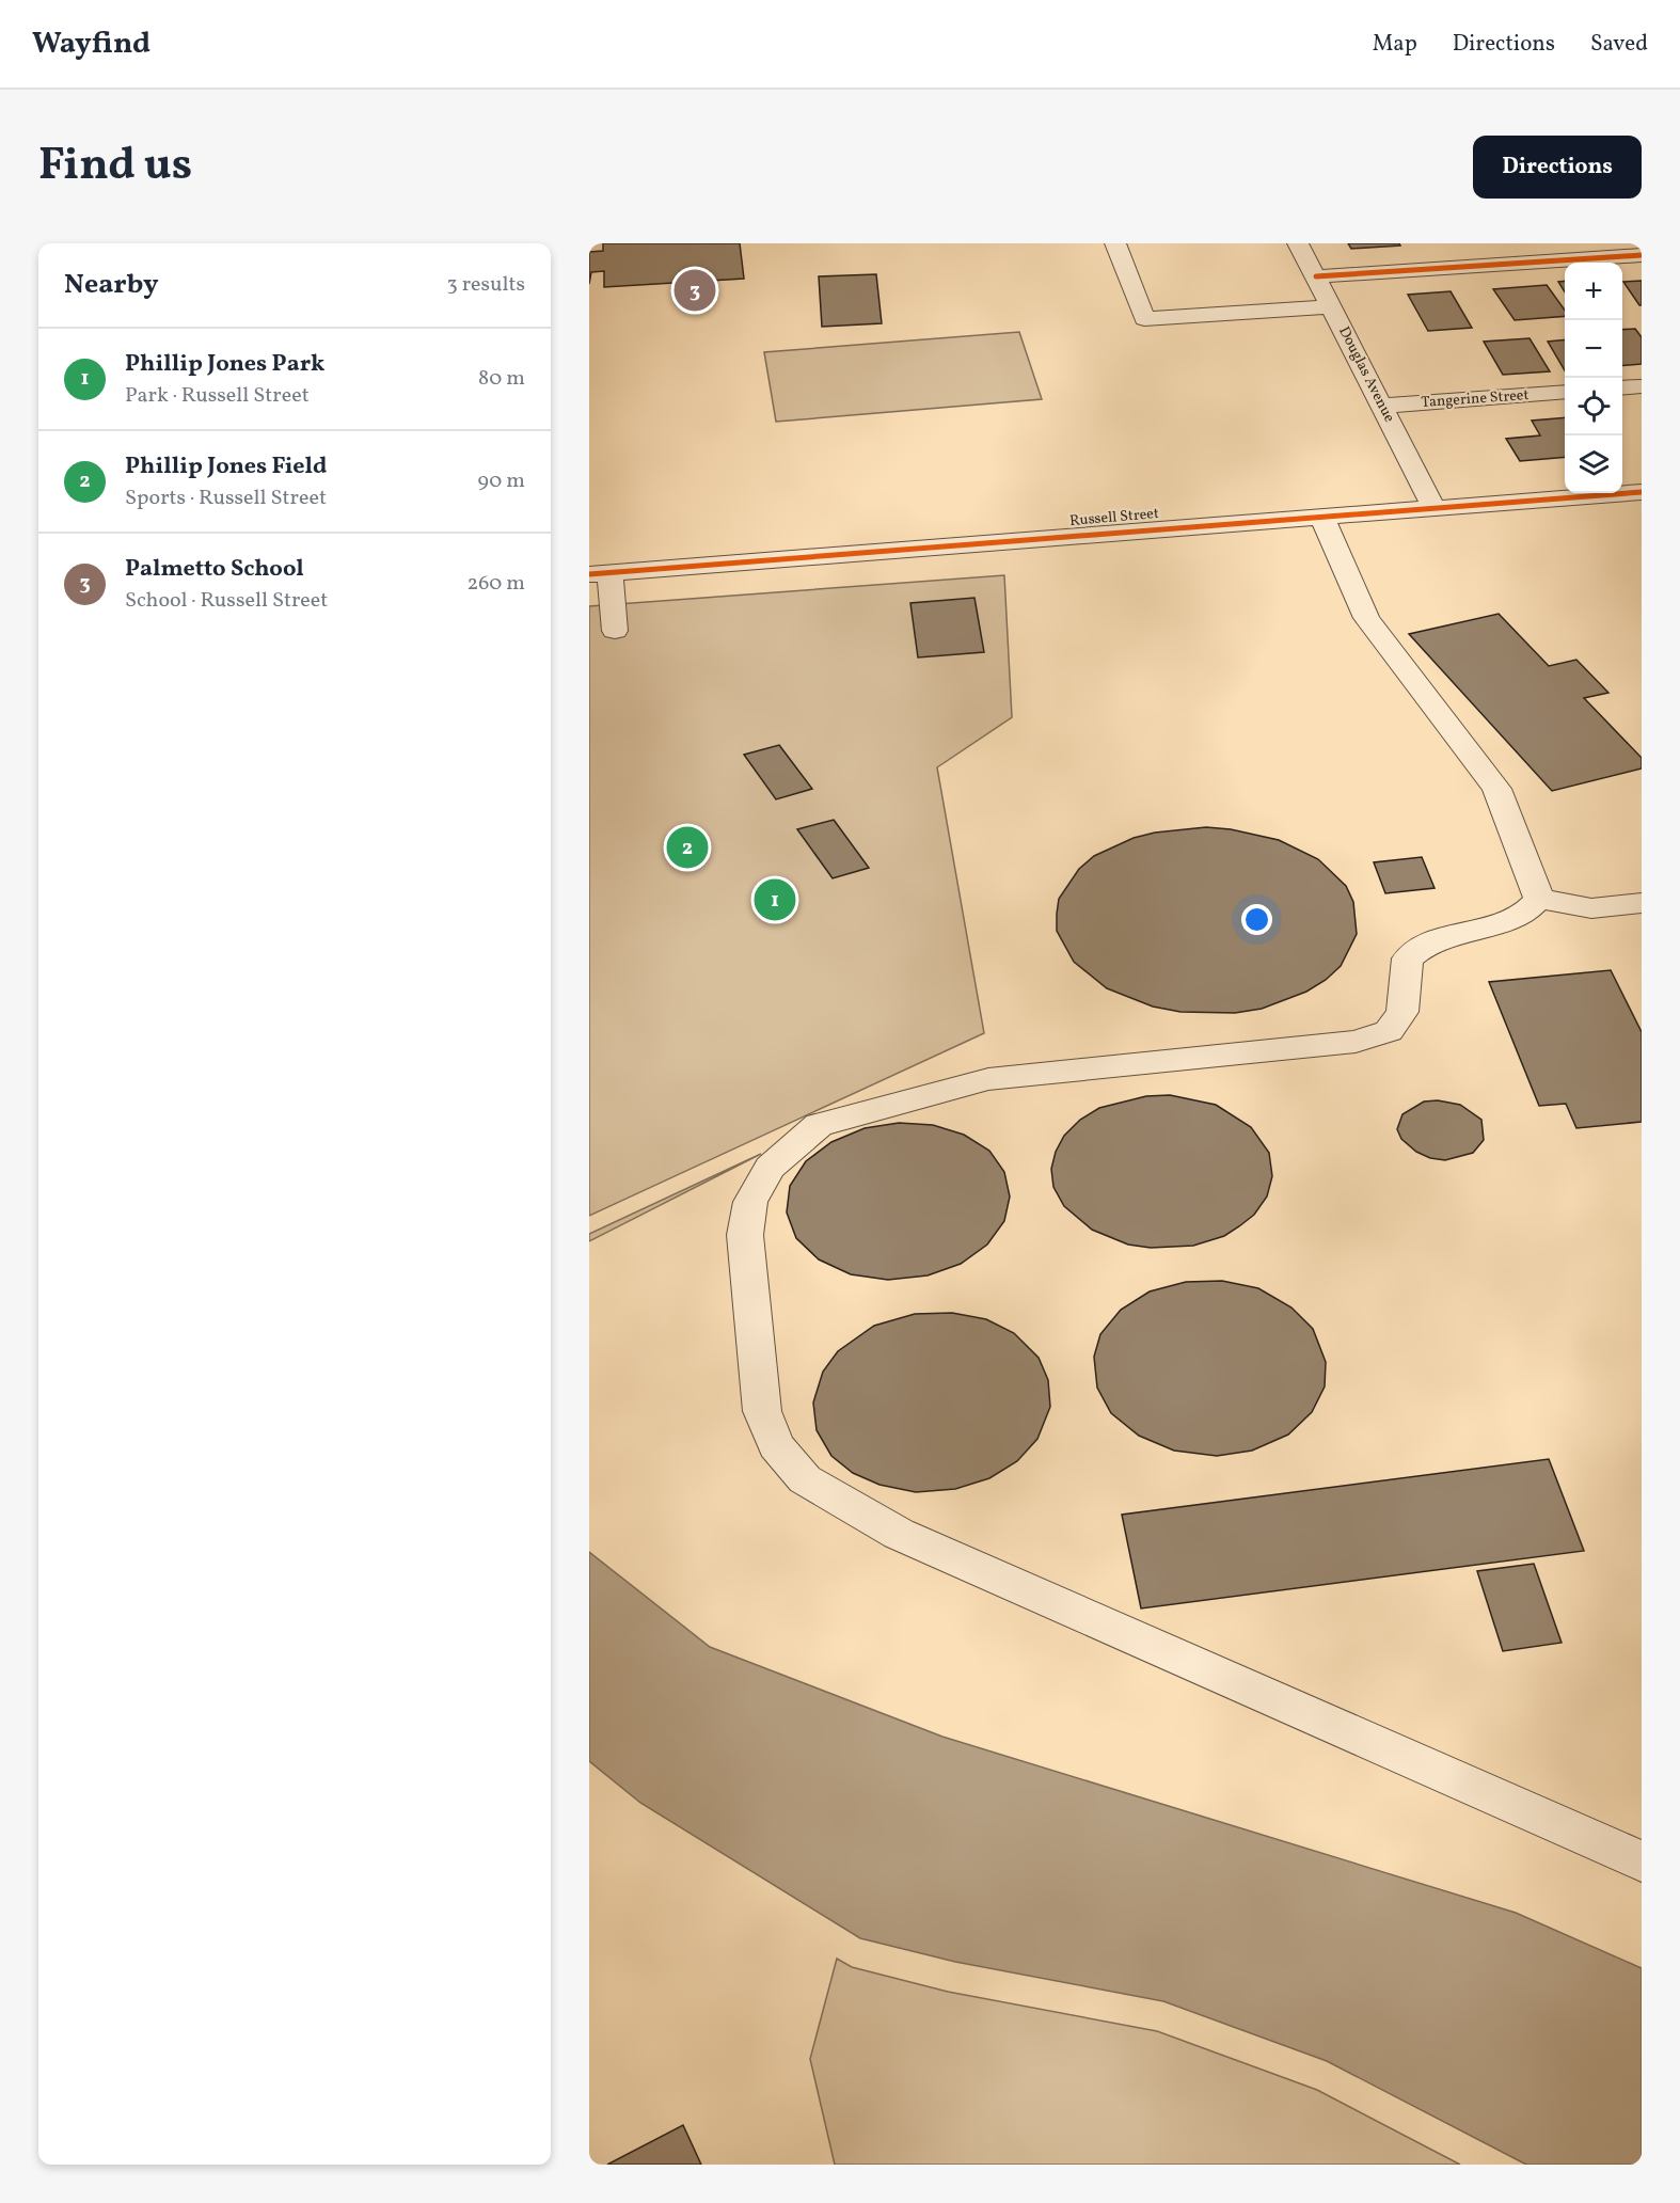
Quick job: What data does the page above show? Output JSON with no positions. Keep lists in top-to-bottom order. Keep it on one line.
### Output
{"streets":{"street":["Douglas Avenue","Tangerine Street","Russell Street"]},"crossings":[["Douglas Avenue","Tangerine Street"],["Douglas Avenue","Russell Street"]],"page":{"header":"Wayfind","nav":["Map","Directions","Saved"],"title":"Find us","buttons":"Directions","heading":["Nearby","3 results"],"map_buttons":["+","−"],"pins":["3","2","1"],"list":[{"mark":"1","name":"Phillip Jones Park","note":"Park · Russell Street","value":"80 m"},{"mark":"2","name":"Phillip Jones Field","note":"Sports · Russell Street","value":"90 m"},{"mark":"3","name":"Palmetto School","note":"School · Russell Street","value":"260 m"}]}}
